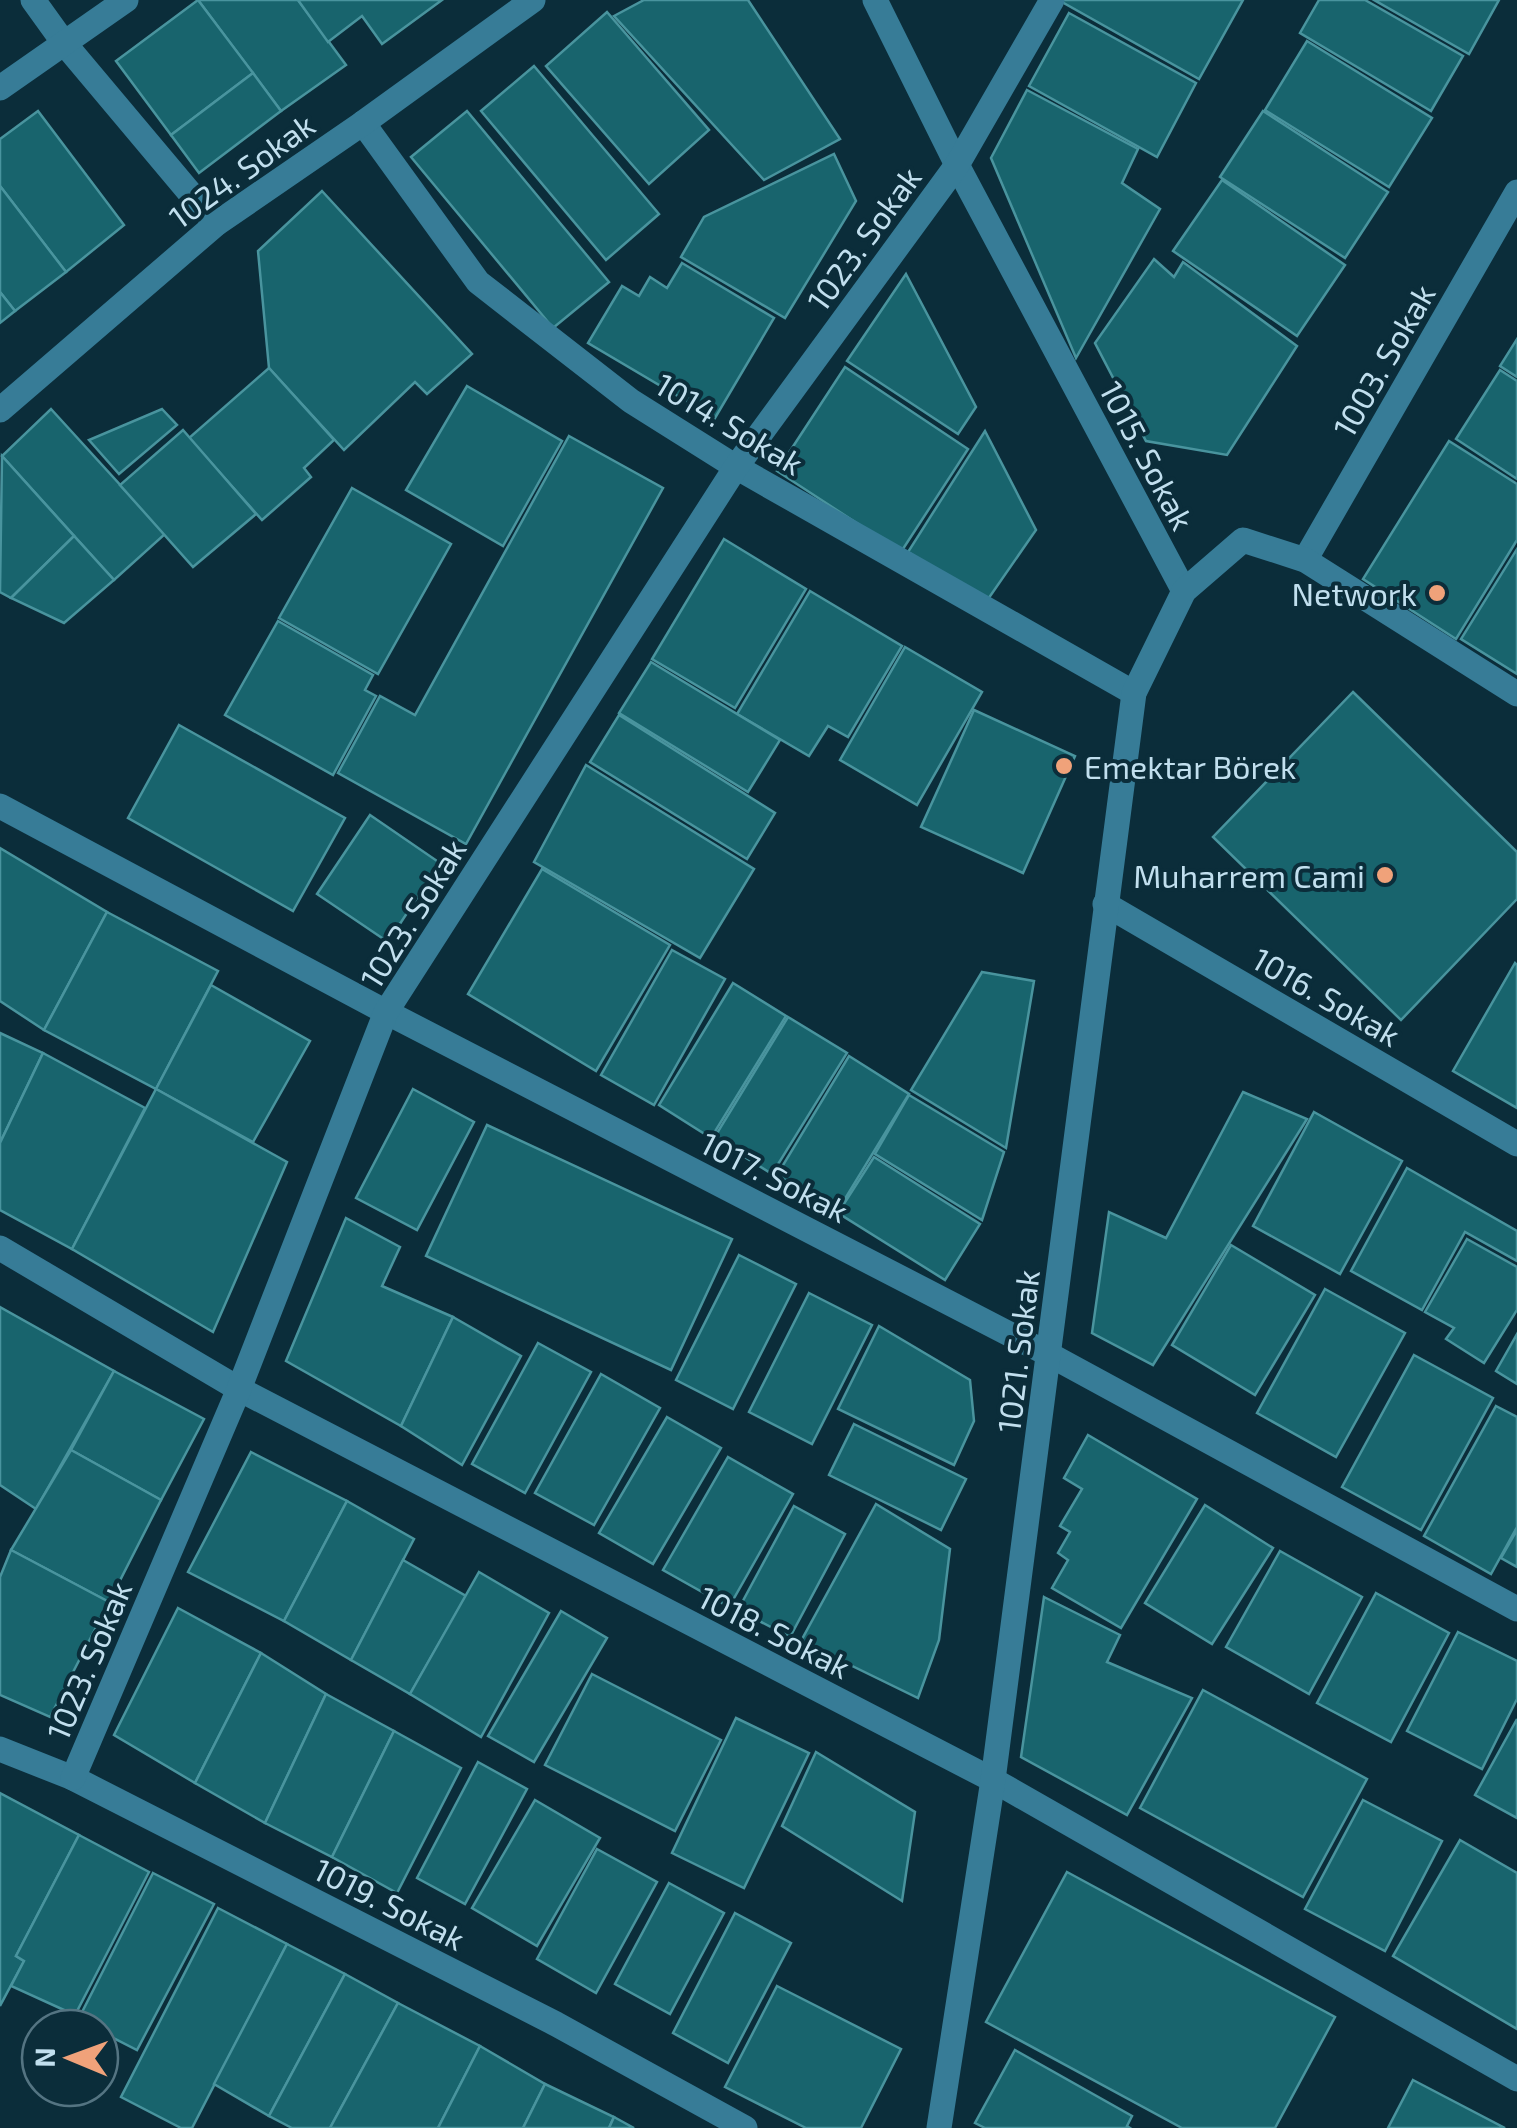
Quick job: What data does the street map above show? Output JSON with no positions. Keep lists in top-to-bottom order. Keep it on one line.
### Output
{"streets":{"street":["1024. Sokak","1023. Sokak","1003. Sokak","1014. Sokak","1015. Sokak","1016. Sokak","1017. Sokak","1021. Sokak","1018. Sokak","1019. Sokak"]},"crossings":[["1024. Sokak","1014. Sokak"],["1023. Sokak","1014. Sokak"],["1023. Sokak","1015. Sokak"],["1023. Sokak","1017. Sokak"],["1023. Sokak","1018. Sokak"],["1023. Sokak","1019. Sokak"],["1003. Sokak","1015. Sokak"],["1014. Sokak","1021. Sokak"],["1015. Sokak","1021. Sokak"],["1016. Sokak","1021. Sokak"],["1017. Sokak","1021. Sokak"],["1021. Sokak","1018. Sokak"]],"places":["Network","Emektar Börek","Muharrem Cami"],"north":"left"}
